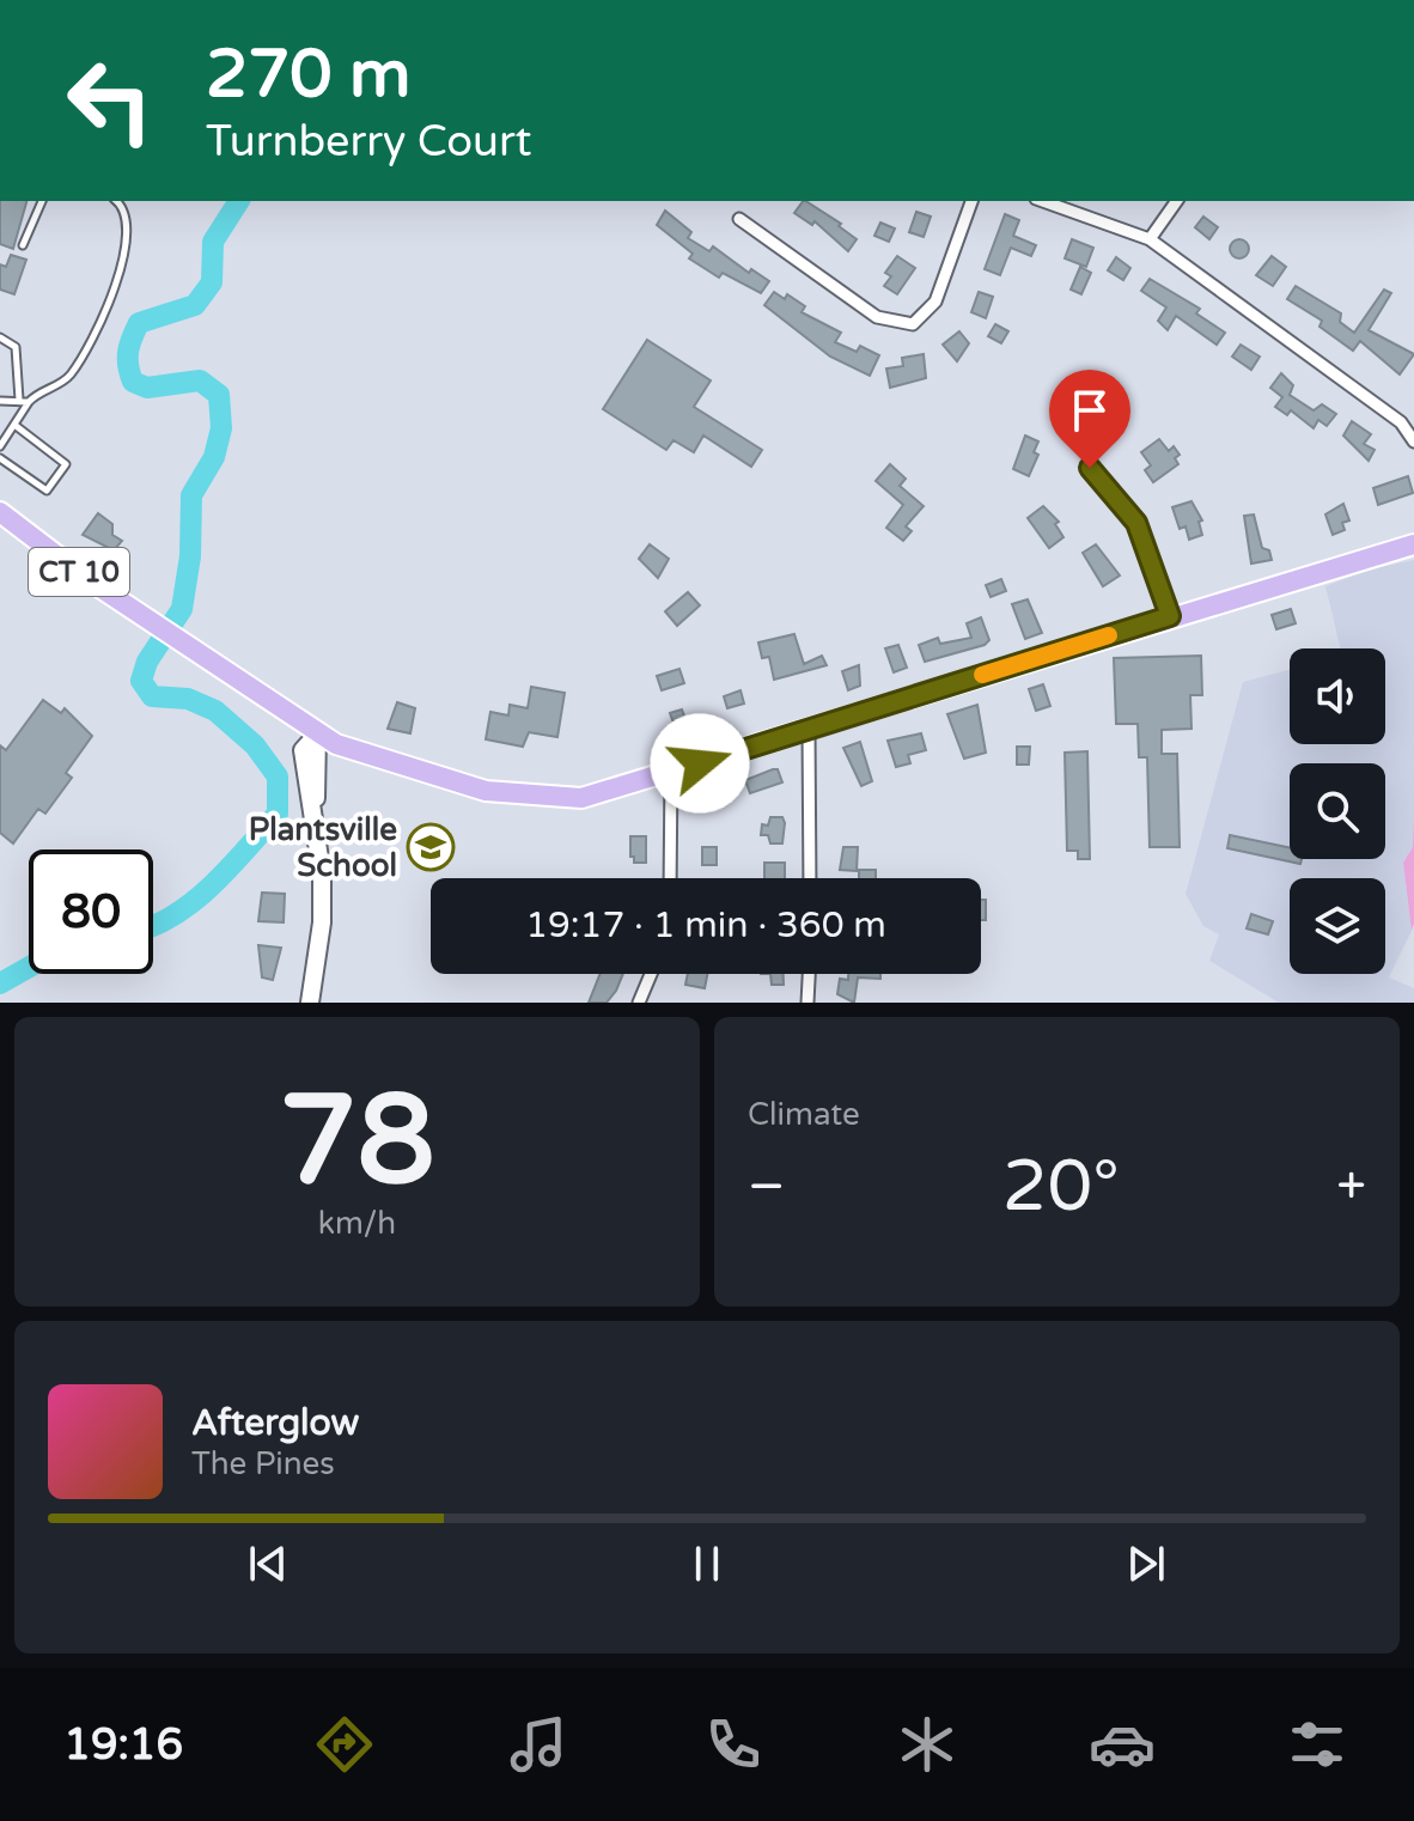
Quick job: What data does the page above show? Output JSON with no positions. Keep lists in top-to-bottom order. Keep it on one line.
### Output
{"streets":{"highway":["CT 10"]},"places":{"school or university":["Plantsville School"]},"page":{"turn":["270 m","Turnberry Court"],"limit":"80","trip":"19:17 · 1 min · 360 m","tile":[["78","km/h"],"Climate"],"heat":["−","20°","+"],"song":["Afterglow","The Pines"],"tabs":"19:16"}}
